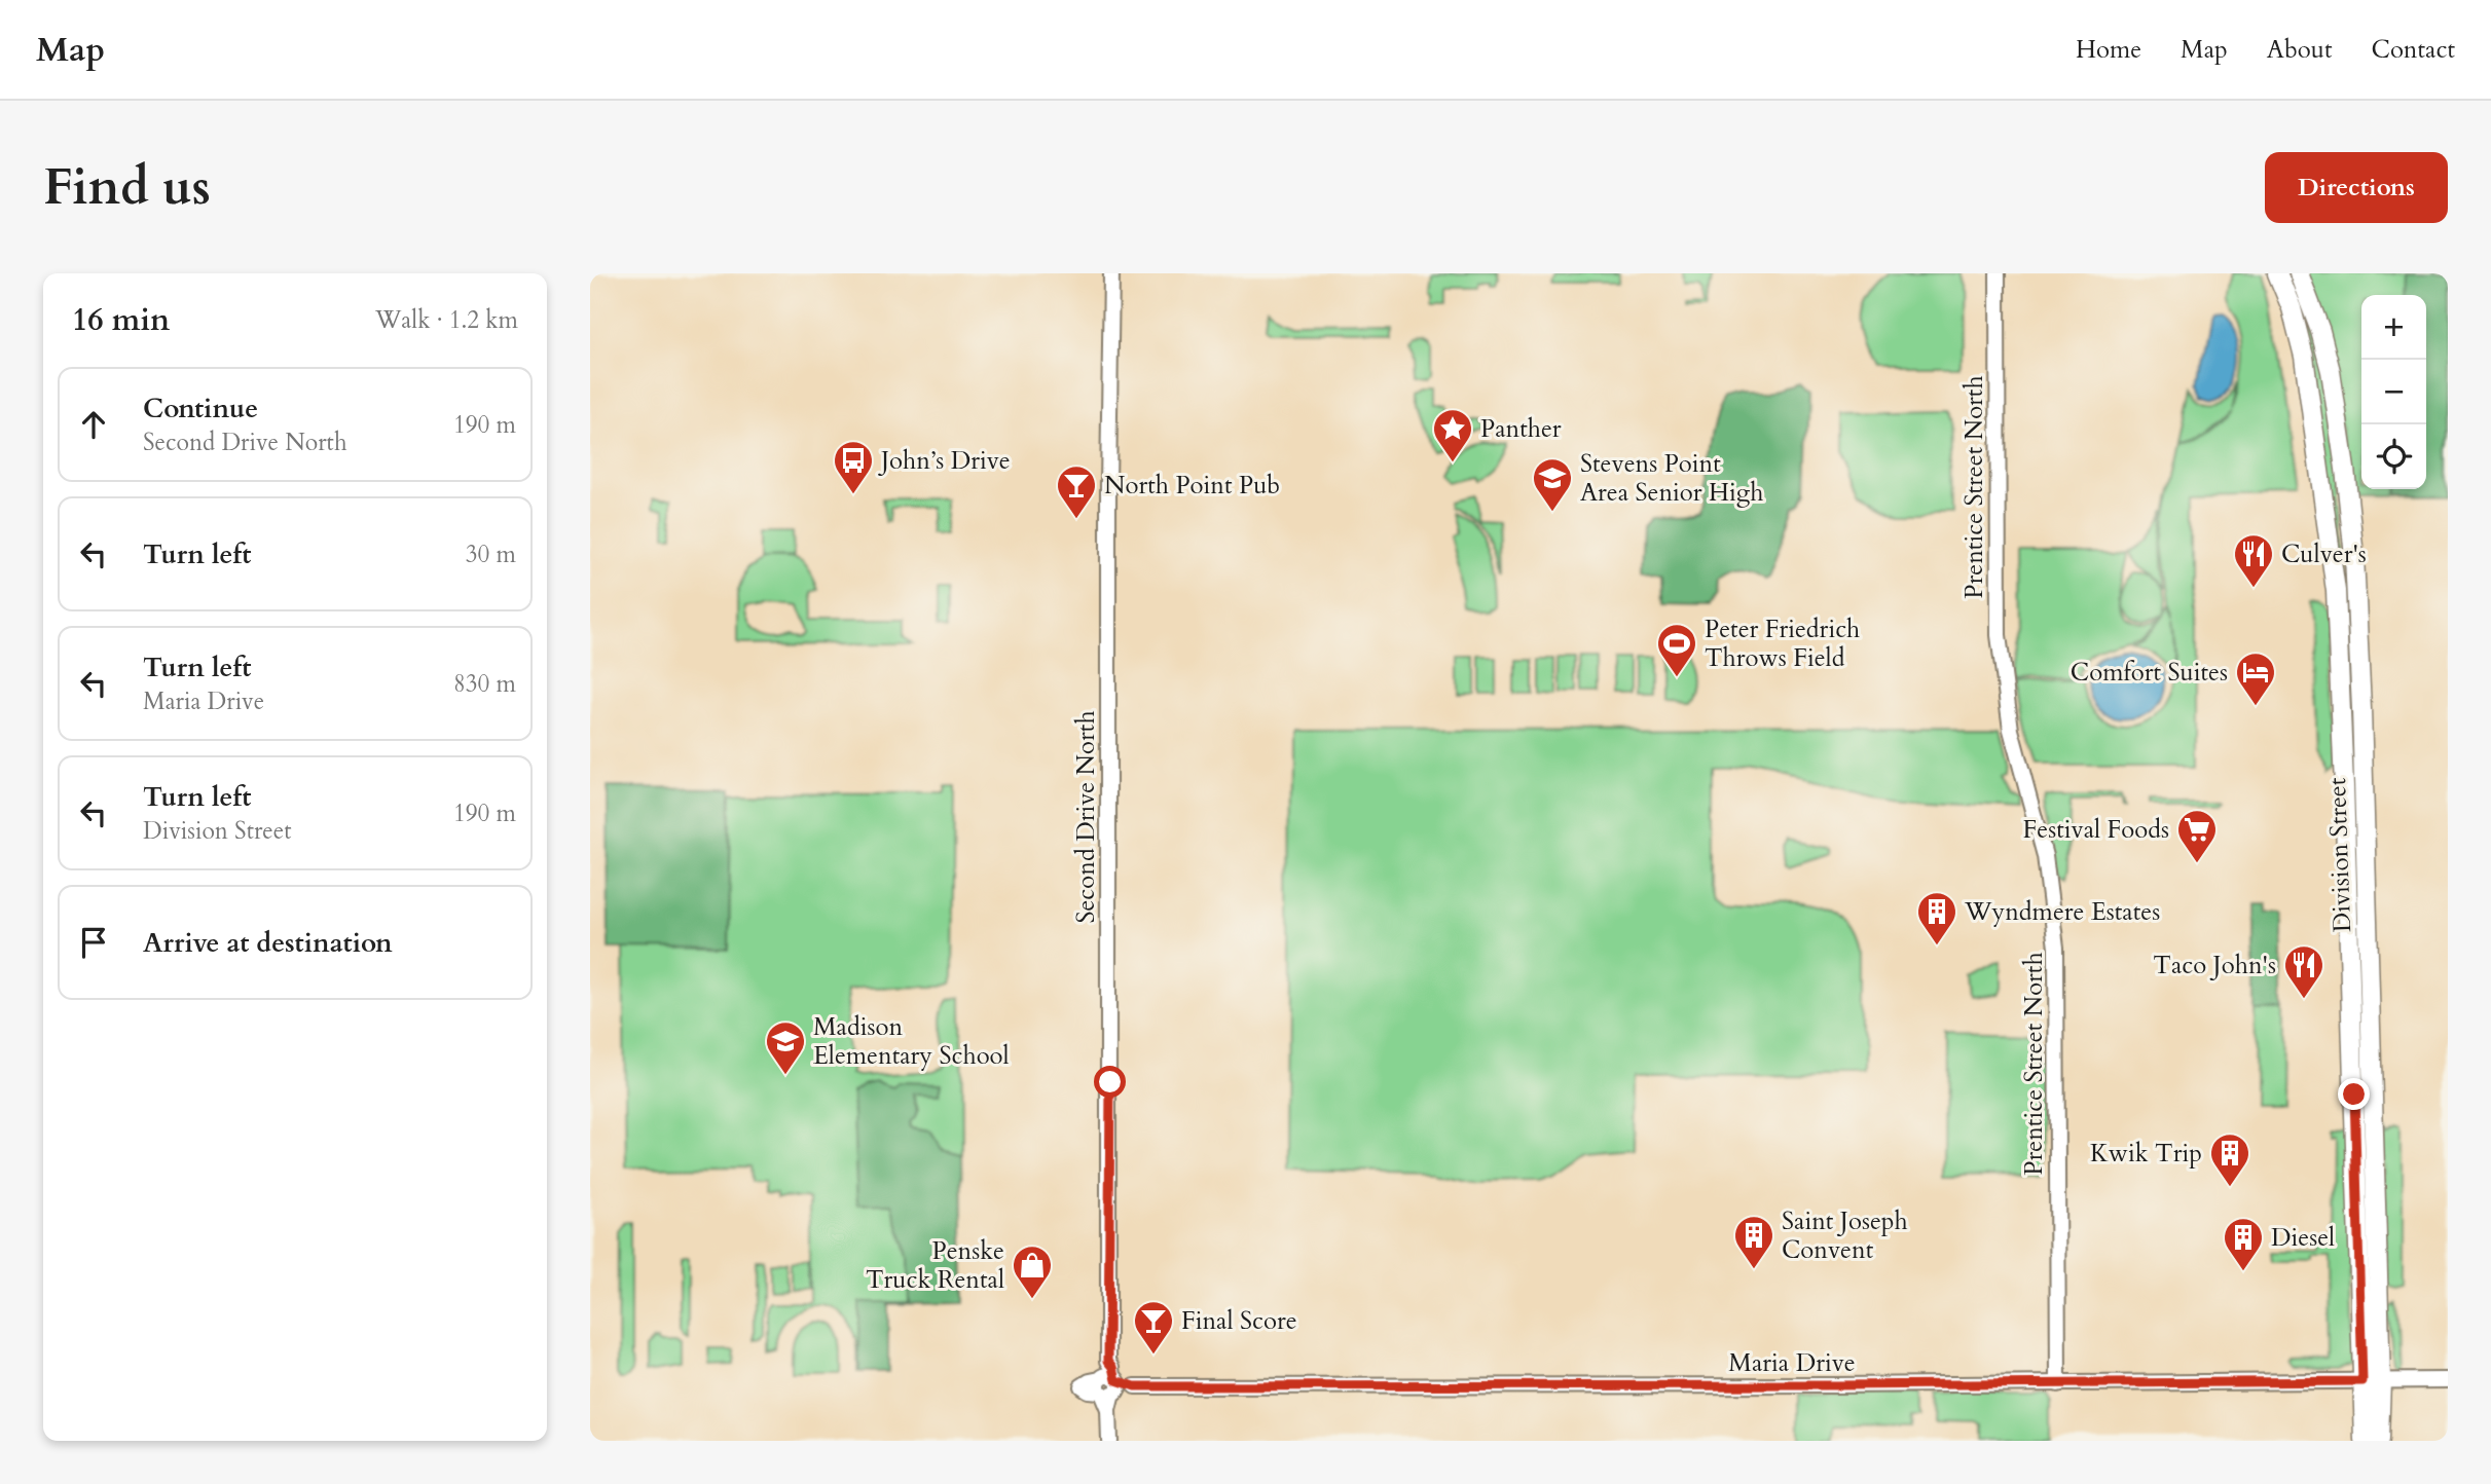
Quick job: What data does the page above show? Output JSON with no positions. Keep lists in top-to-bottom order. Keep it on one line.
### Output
{"streets":{"main road":["Division Street"],"street":["Prentice Street North","Second Drive North","Maria Drive"]},"crossings":[["Prentice Street North","Maria Drive"],["Second Drive North","Maria Drive"],["Division Street","Maria Drive"]],"places":{"place":["Panther"],"bus stop":["John’s Drive"],"school or university":["Stevens Point Area Senior High","Madison Elementary School"],"bar":["North Point Pub","Final Score"],"restaurant":["Culver's","Taco John's"],"sports":["Peter Friedrich Throws Field"],"hotel":["Comfort Suites"],"supermarket":["Festival Foods"],"building":["Wyndmere Estates","Kwik Trip","Saint Joseph Convent","Diesel"],"shop":["Penske Truck Rental"]},"page":{"header":"Map","nav":["Home","Map","About","Contact"],"buttons":"Directions","title":"Find us","heading":["16 min","Walk · 1.2 km"],"map_buttons":["+","−"],"list":[["Continue","Second Drive North","190 m"],["Turn left","30 m"],["Turn left","Maria Drive","830 m"],["Turn left","Division Street","190 m"],"Arrive at destination"]}}
